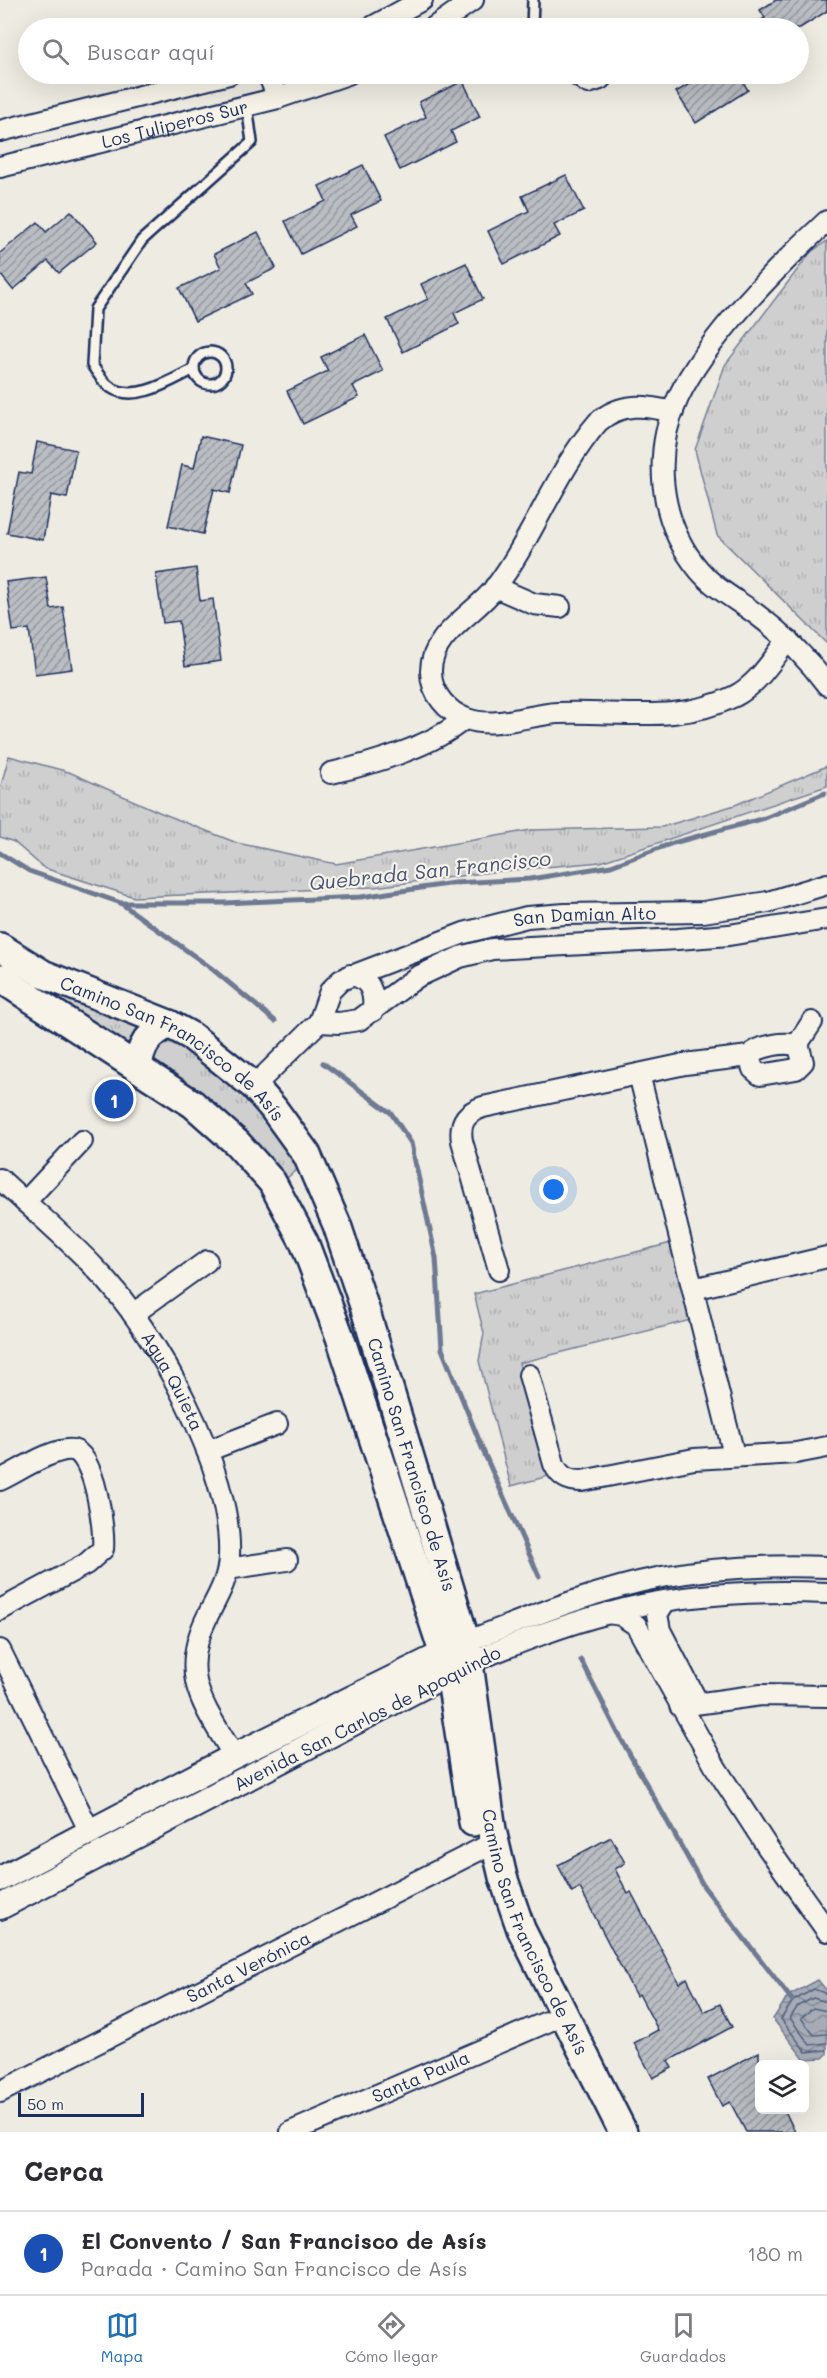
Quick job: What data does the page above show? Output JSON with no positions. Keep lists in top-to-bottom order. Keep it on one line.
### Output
{"streets":{"main road":["Camino San Francisco de Asís"],"street":["Los Tuliperos Sur","San Damian Alto","Agua Quieta","Avenida San Carlos de Apoquindo","Santa Verónica","Santa Paula"]},"crossings":[["San Damian Alto","Camino San Francisco de Asís"],["Camino San Francisco de Asís","Avenida San Carlos de Apoquindo"],["Camino San Francisco de Asís","Santa Verónica"],["Camino San Francisco de Asís","Santa Paula"],["Agua Quieta","Avenida San Carlos de Apoquindo"]],"water":["Quebrada San Francisco"],"scale_bar":"50 m","page":{"search":"Buscar aquí","pins":"1","scale":"50 m","heading":"Cerca","list":[{"mark":"1","name":"El Convento / San Francisco de Asís","note":"Parada · Camino San Francisco de Asís","value":"180 m"}],"nav":["Mapa","Cómo llegar","Guardados"]}}
